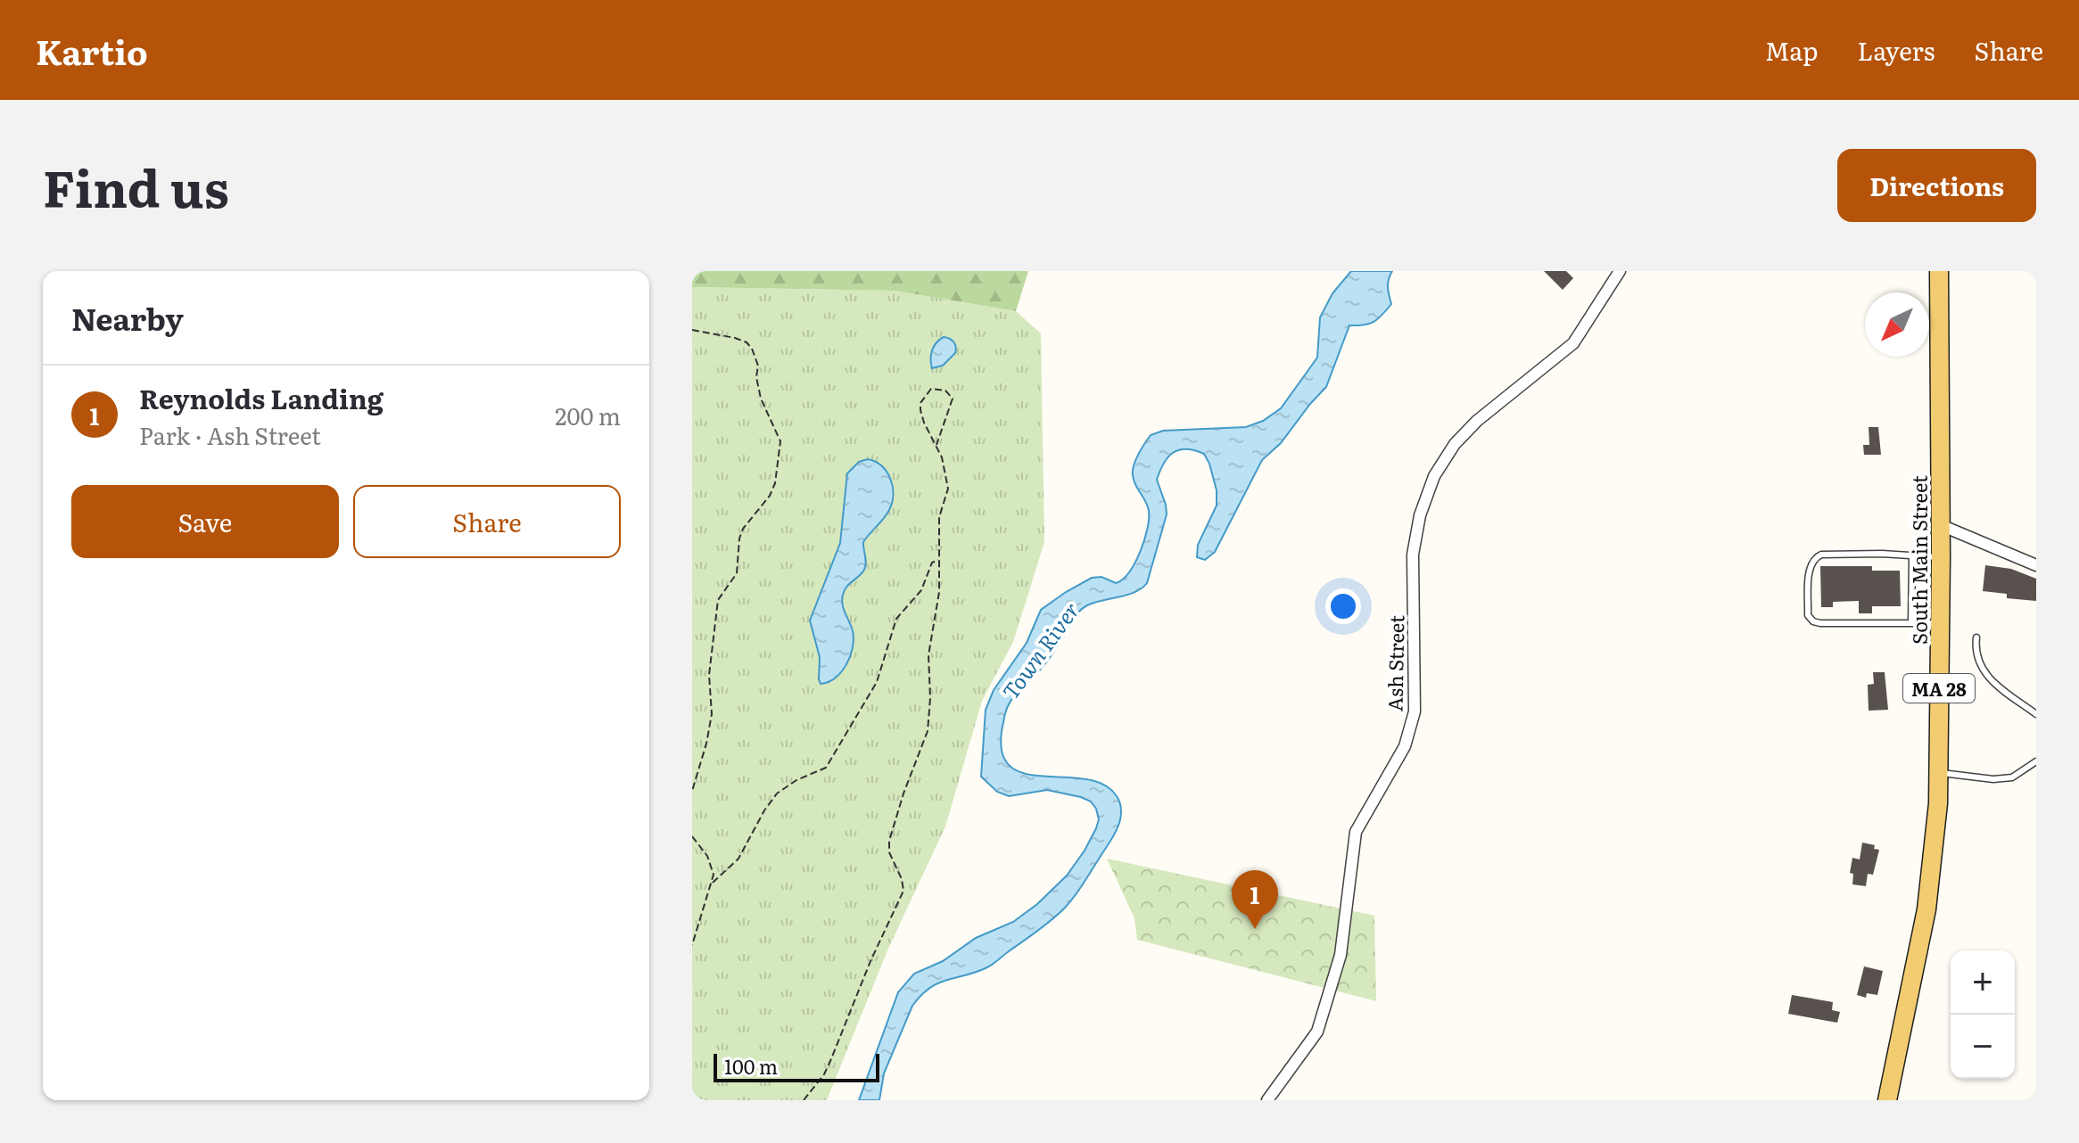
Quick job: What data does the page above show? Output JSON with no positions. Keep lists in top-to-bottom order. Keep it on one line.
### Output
{"streets":{"main road":["South Main Street","MA 28"],"street":["Ash Street"]},"water":["Town River"],"scale_bar":"100 m","north":"bottom left","page":{"header":"Kartio","nav":["Map","Layers","Share"],"title":"Find us","buttons":["Directions",["Save","Share"]],"heading":"Nearby","list":[{"mark":"1","name":"Reynolds Landing","note":"Park · Ash Street","value":"200 m"}],"pins":"1","map_buttons":["+","−"],"scale":"100 m"}}
